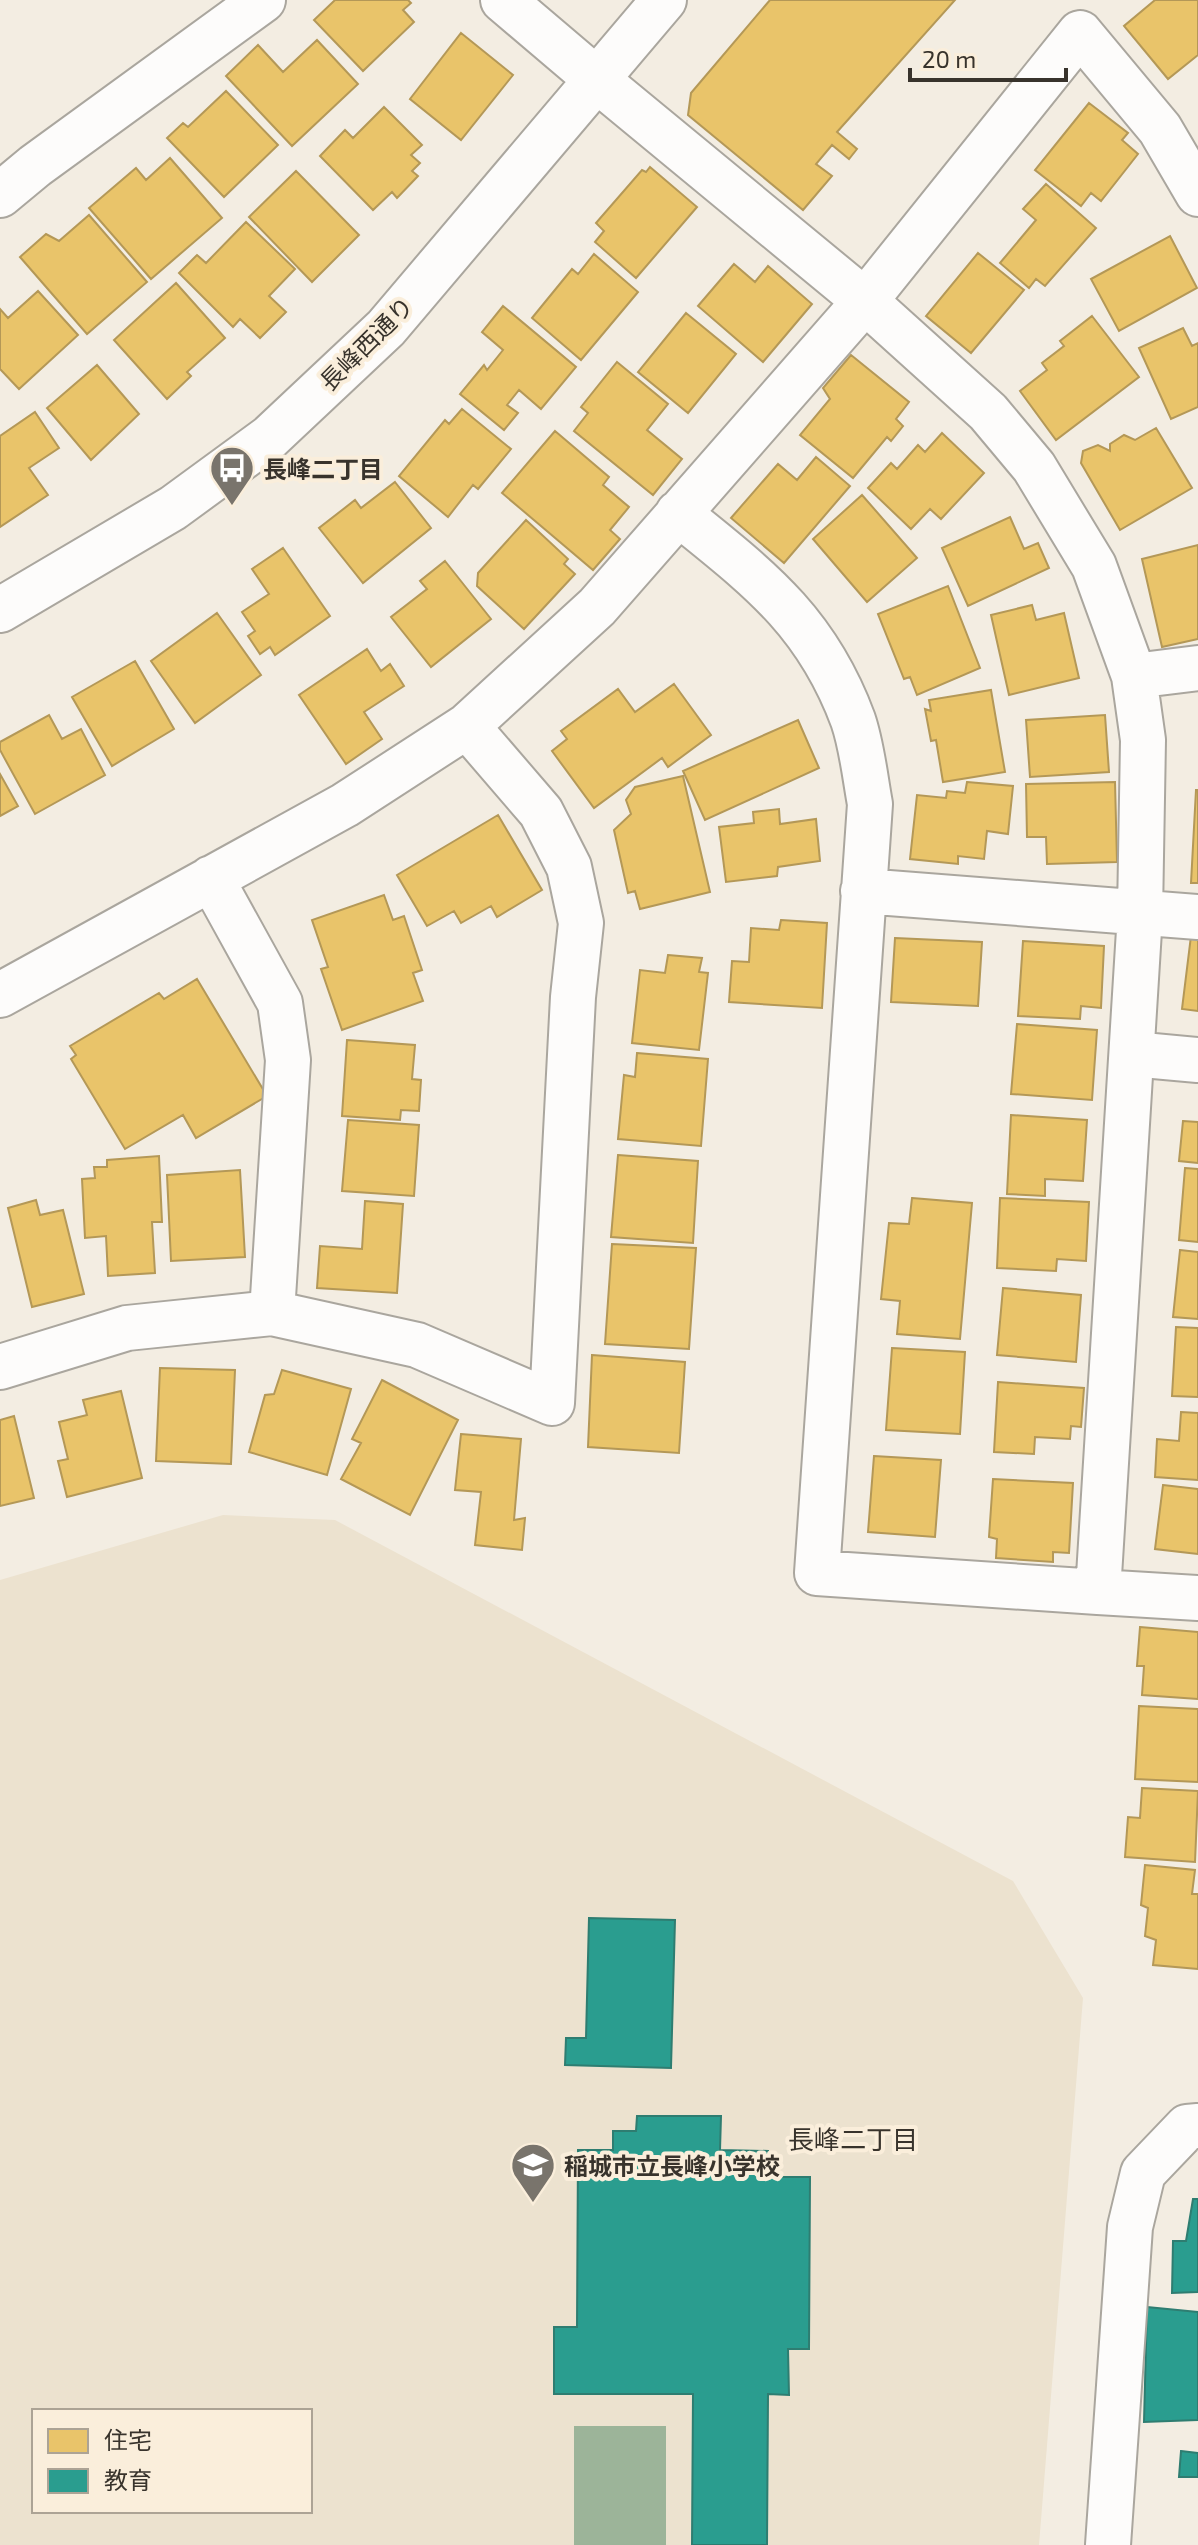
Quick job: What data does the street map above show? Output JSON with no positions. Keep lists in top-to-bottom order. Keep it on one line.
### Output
{"streets":{"street":["長峰西通り"]},"districts":["長峰二丁目"],"places":{"bus stop":["長峰二丁目"],"school or university":["稲城市立長峰小学校"]},"legend":["住宅","教育"],"scale_bar":"20 m"}
